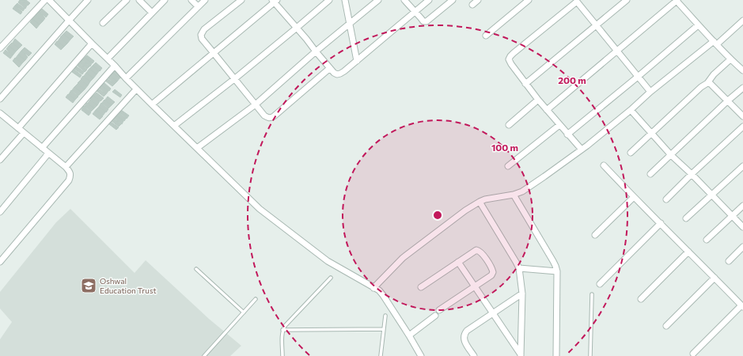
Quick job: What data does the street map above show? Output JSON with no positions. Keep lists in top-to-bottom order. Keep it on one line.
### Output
{"places":{"school or university":["Oshwal Education Trust"]},"rings":["200 m","100 m"]}
